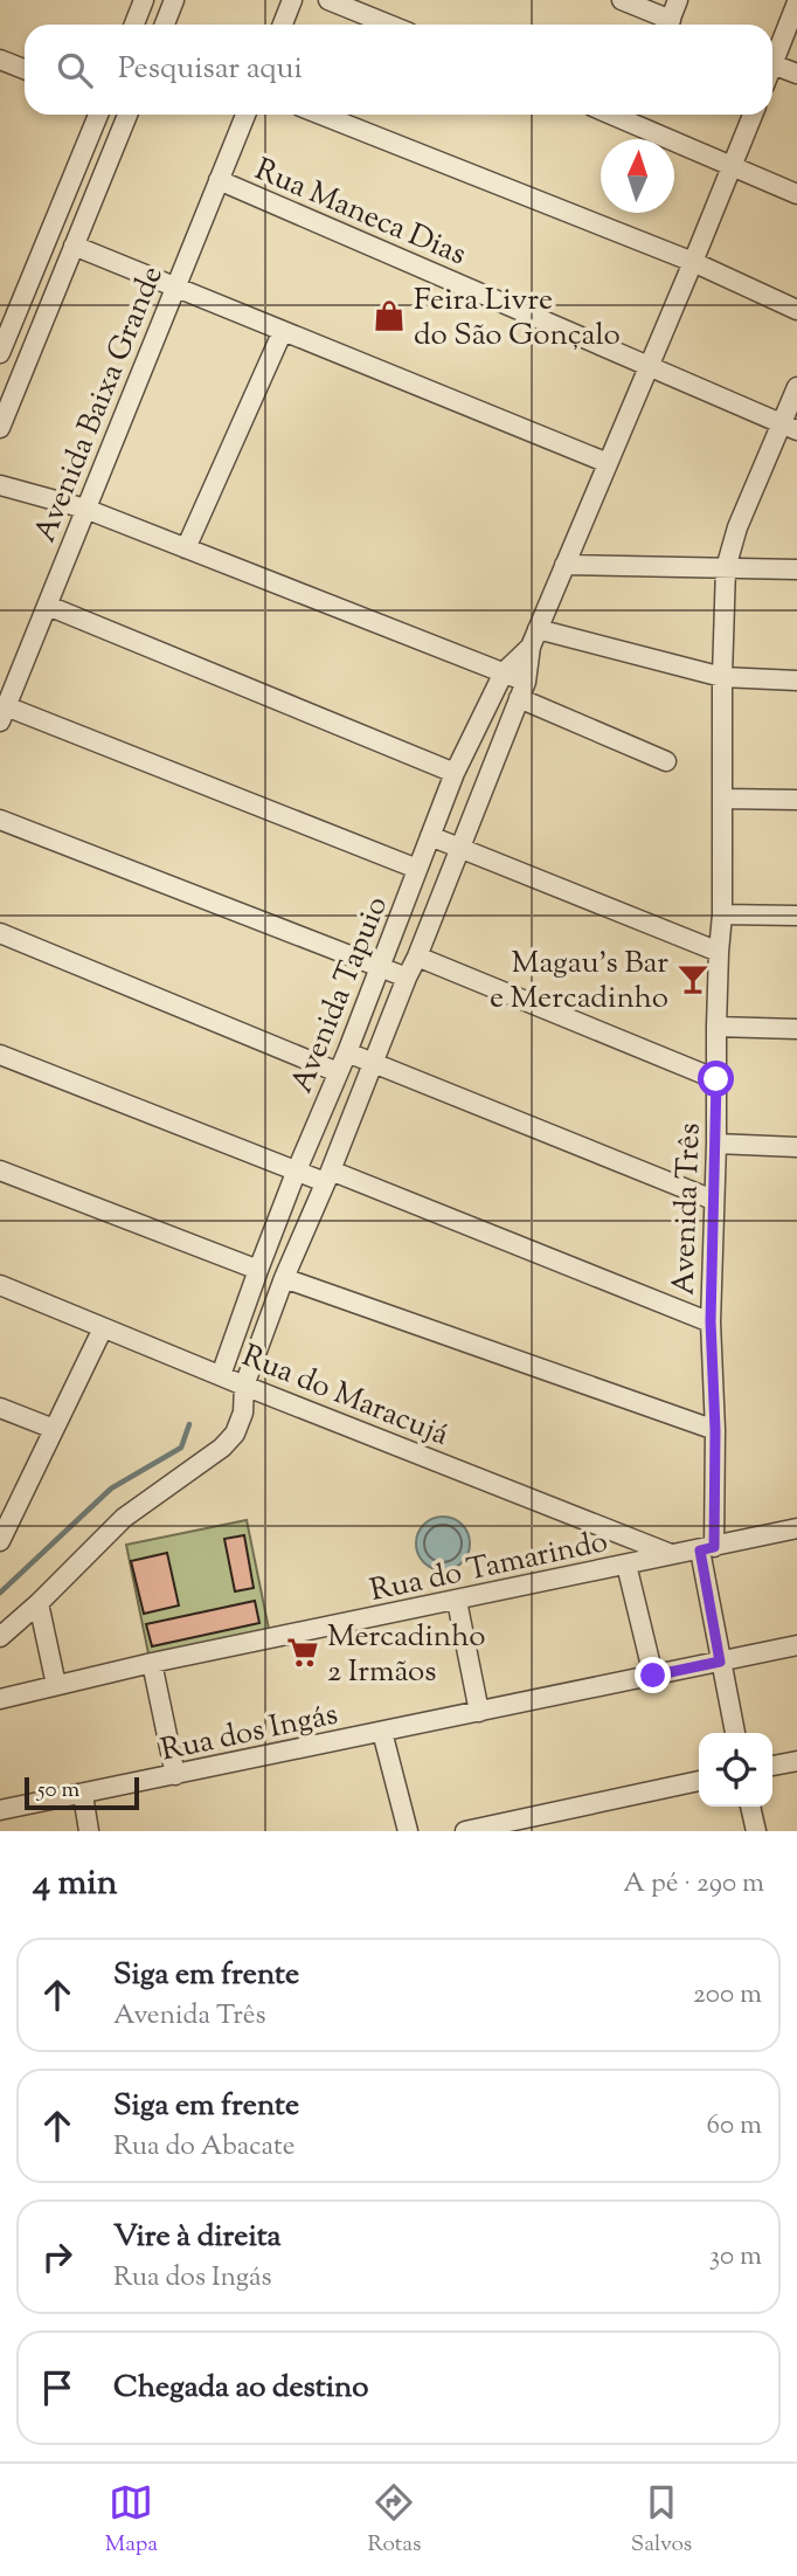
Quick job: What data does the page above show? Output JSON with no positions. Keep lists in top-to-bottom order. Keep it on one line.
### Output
{"streets":{"street":["Rua Maneca Dias","Avenida Baixa Grande","Avenida Tapuio","Avenida Três","Rua do Maracujá","Rua do Tamarindo","Rua dos Ingás"]},"crossings":[["Rua Maneca Dias","Avenida Baixa Grande"],["Rua Maneca Dias","Avenida Tapuio"],["Rua Maneca Dias","Avenida Três"],["Avenida Tapuio","Rua do Maracujá"],["Avenida Três","Rua do Tamarindo"],["Avenida Três","Rua dos Ingás"],["Rua do Maracujá","Rua do Tamarindo"]],"places":{"shop":["Feira Livre do São Gonçalo"],"bar":["Magau's Bar e Mercadinho"],"supermarket":["Mercadinho 2 Irmãos"]},"scale_bar":"50 m","north":"top","page":{"search":"Pesquisar aqui","scale":"50 m","heading":["4 min","A pé · 290 m"],"list":[["Siga em frente","Avenida Três","200 m"],["Siga em frente","Rua do Abacate","60 m"],["Vire à direita","Rua dos Ingás","30 m"],"Chegada ao destino"],"nav":["Mapa","Rotas","Salvos"]}}
